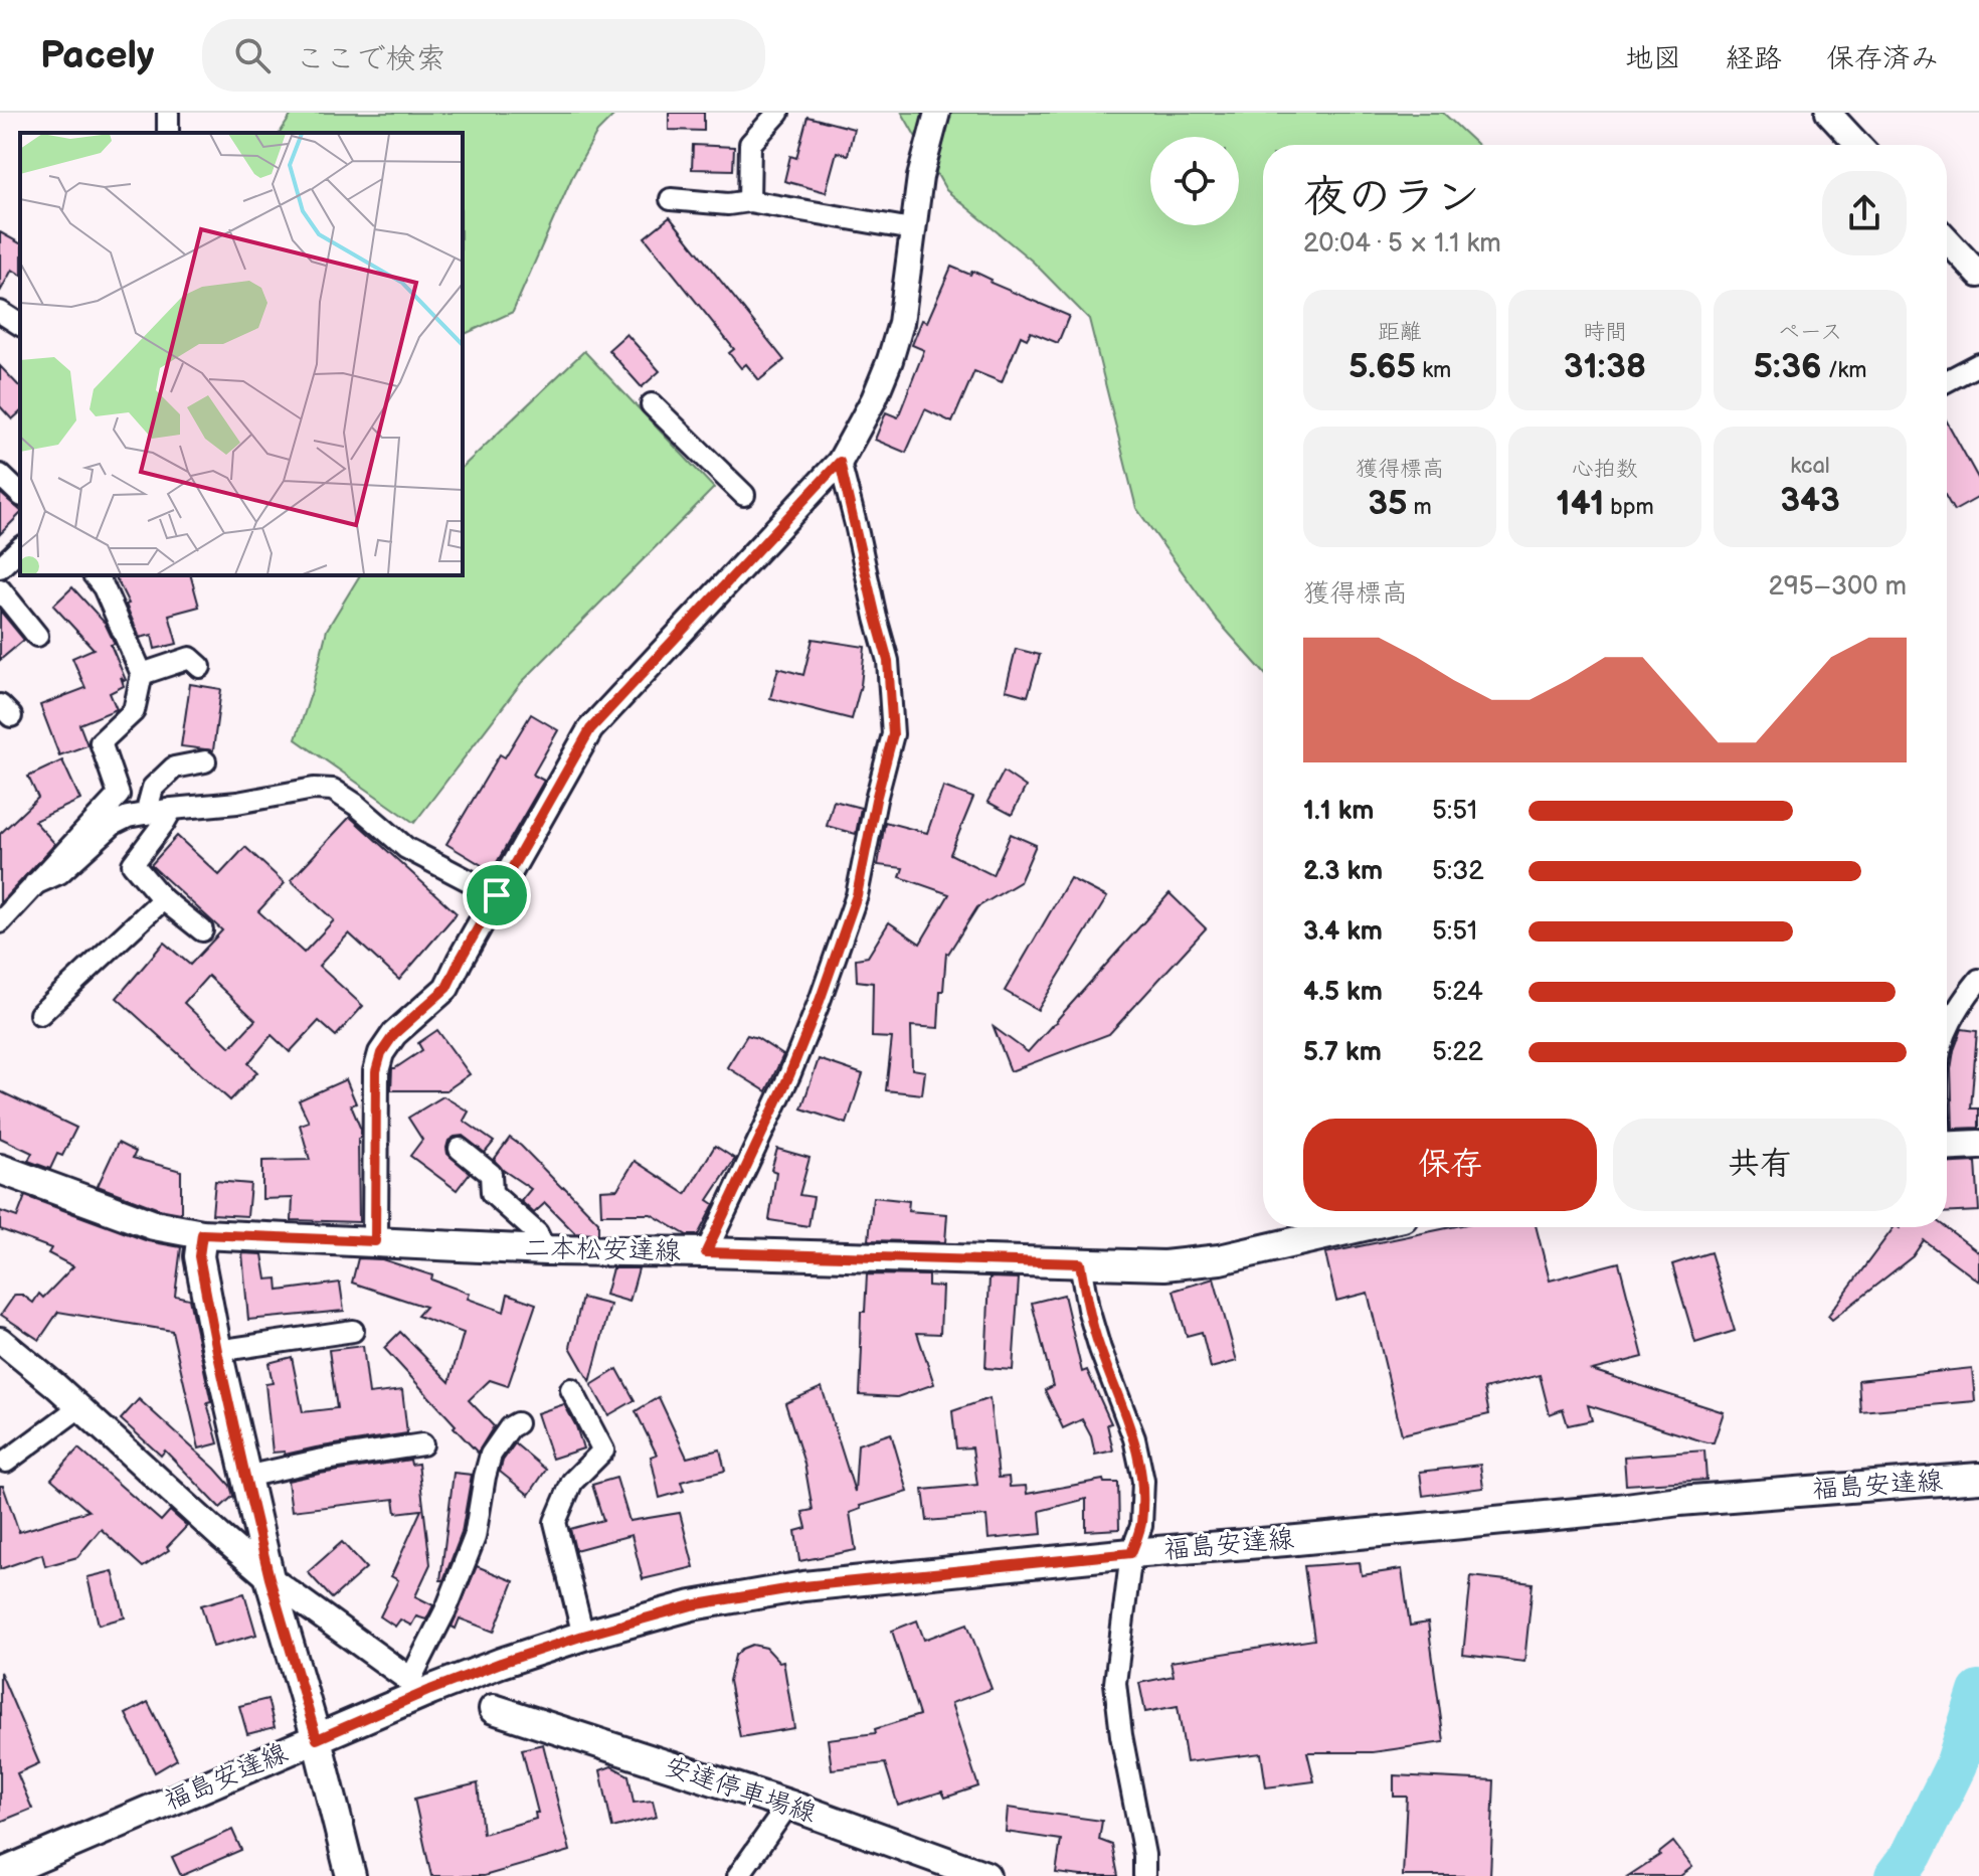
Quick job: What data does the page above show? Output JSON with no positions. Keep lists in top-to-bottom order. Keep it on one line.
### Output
{"streets":{"main road":["二本松安達線","福島安達線","安達停車場線"]},"page":{"header":"Pacely","search":"ここで検索","nav":["地図","経路","保存済み"],"heading":["夜のラン","20:04 · 5 × 1.1 km"],"stats":[["距離","5.65 km"],["時間","31:38"],["ペース","5:36 /km"],["獲得標高","35 m"],["心拍数","141 bpm"],["kcal","343"]],"chart":["獲得標高","295–300 m"],"list":[{"name":"1.1 km","note":"5:51"},{"name":"2.3 km","note":"5:32"},{"name":"3.4 km","note":"5:51"},{"name":"4.5 km","note":"5:24"},{"name":"5.7 km","note":"5:22"}],"buttons":["保存","共有"]}}
